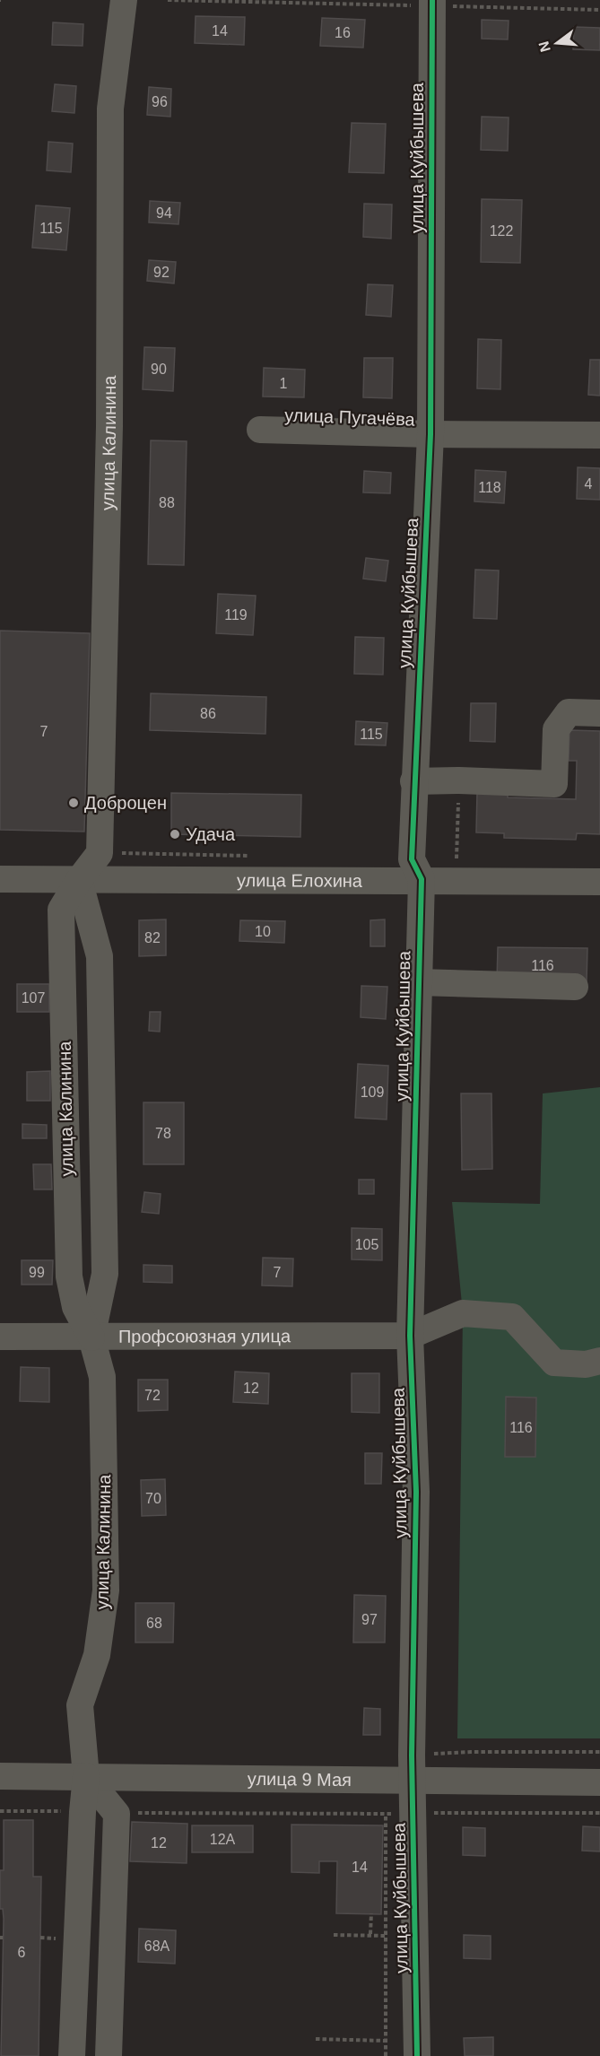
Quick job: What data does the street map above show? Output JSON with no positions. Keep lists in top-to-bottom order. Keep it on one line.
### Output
{"streets":{"street":["улица Куйбышева","улица Пугачёва","улица Калинина","улица Елохина","Профсоюзная улица","улица 9 Мая"]},"crossings":[["улица Куйбышева","улица Пугачёва"],["улица Куйбышева","улица Елохина"],["улица Куйбышева","Профсоюзная улица"],["улица Куйбышева","улица 9 Мая"],["улица Калинина","улица Елохина"],["улица Калинина","Профсоюзная улица"],["улица Калинина","улица 9 Мая"]],"places":["Доброцен","Удача"],"house_numbers":["14","16","96","94","115","122","92","90","1","4","118","88","119","86","7","115","10","82","116","107","109","78","105","99","7","12","72","116","70","97","68","12А","12","14","68А","6"],"north":"left"}
